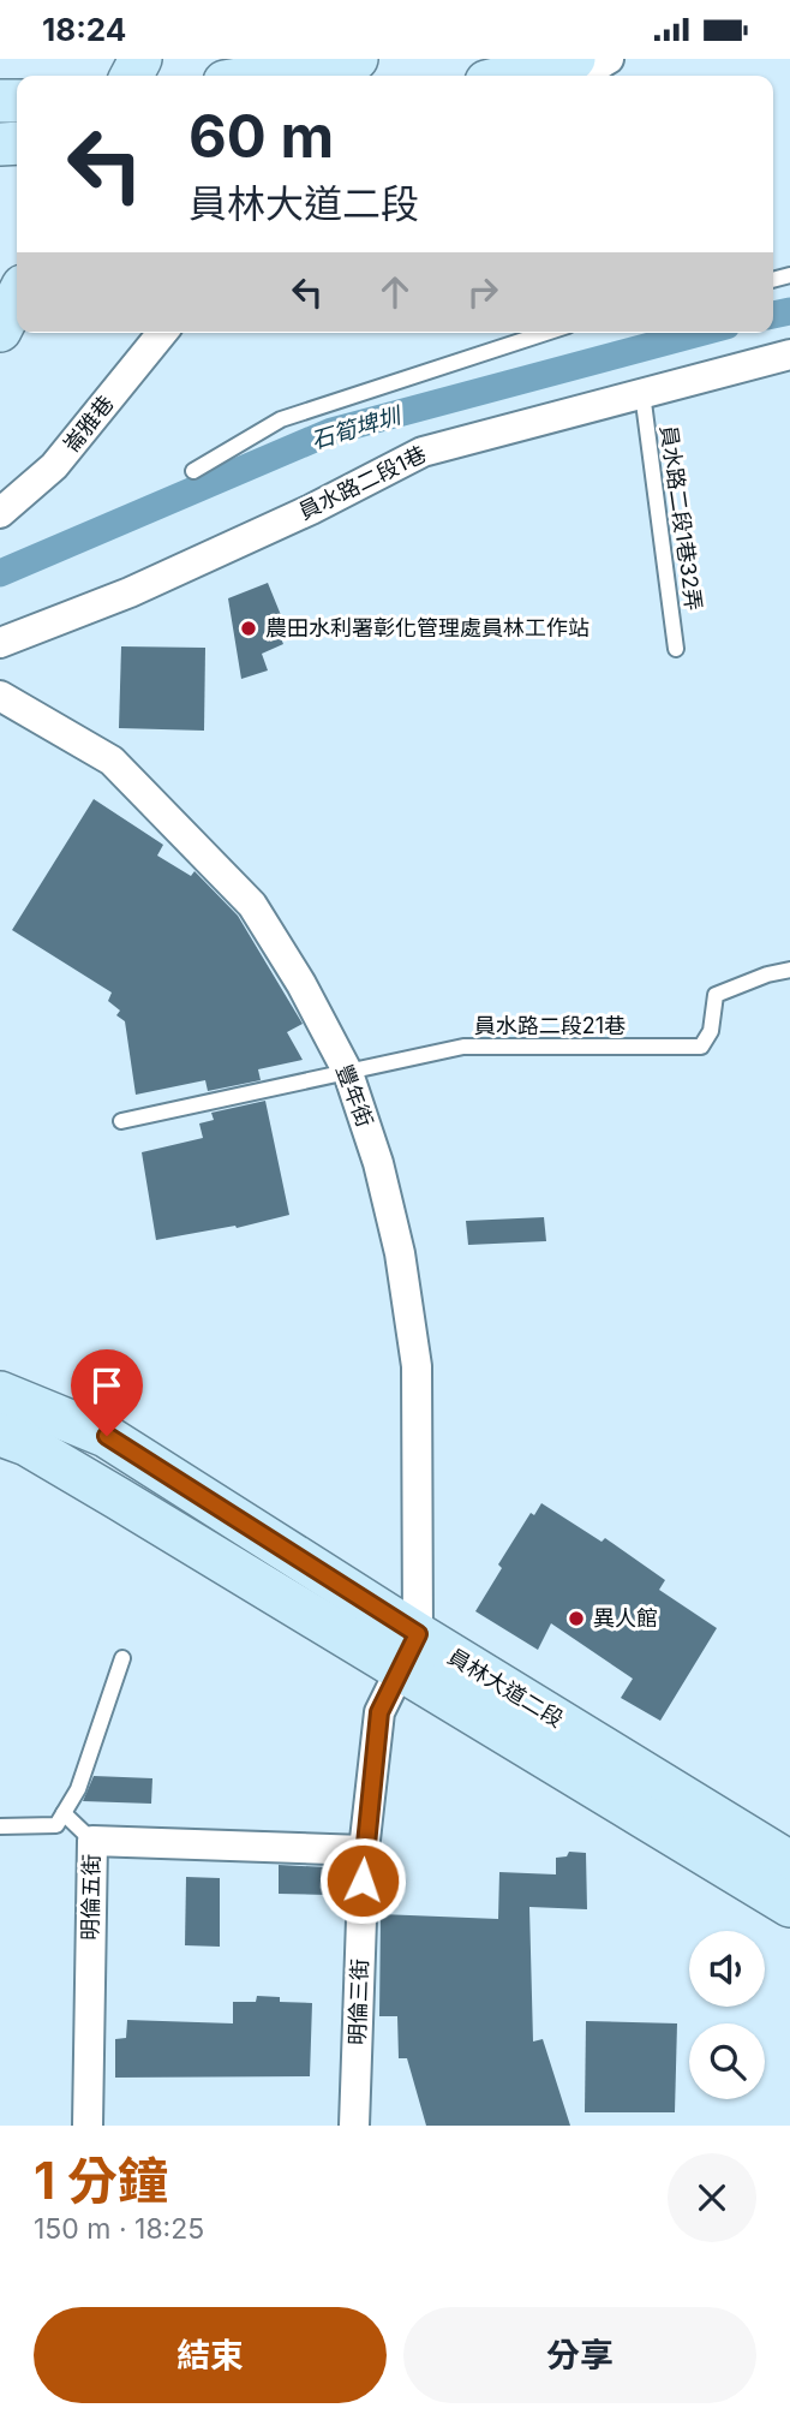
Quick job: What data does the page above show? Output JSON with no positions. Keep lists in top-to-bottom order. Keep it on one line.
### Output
{"streets":{"street":["崙雅巷","員水路二段1巷","豐年街","員林大道二段","明倫五街","明倫三街"],"lane":["員水路二段1巷32弄","員水路二段21巷"]},"crossings":[["員水路二段1巷","員水路二段1巷32弄"],["員水路二段21巷","豐年街"],["豐年街","員林大道二段"],["豐年街","明倫三街"],["員林大道二段","明倫三街"],["明倫五街","明倫三街"]],"water":["石筍埤圳"],"places":["農田水利署彰化管理處員林工作站","異人館"],"page":{"status":"18:24","turn":["60 m","員林大道二段"],"heading":["1 分鐘","150 m · 18:25"],"buttons":["結束","分享"]}}
